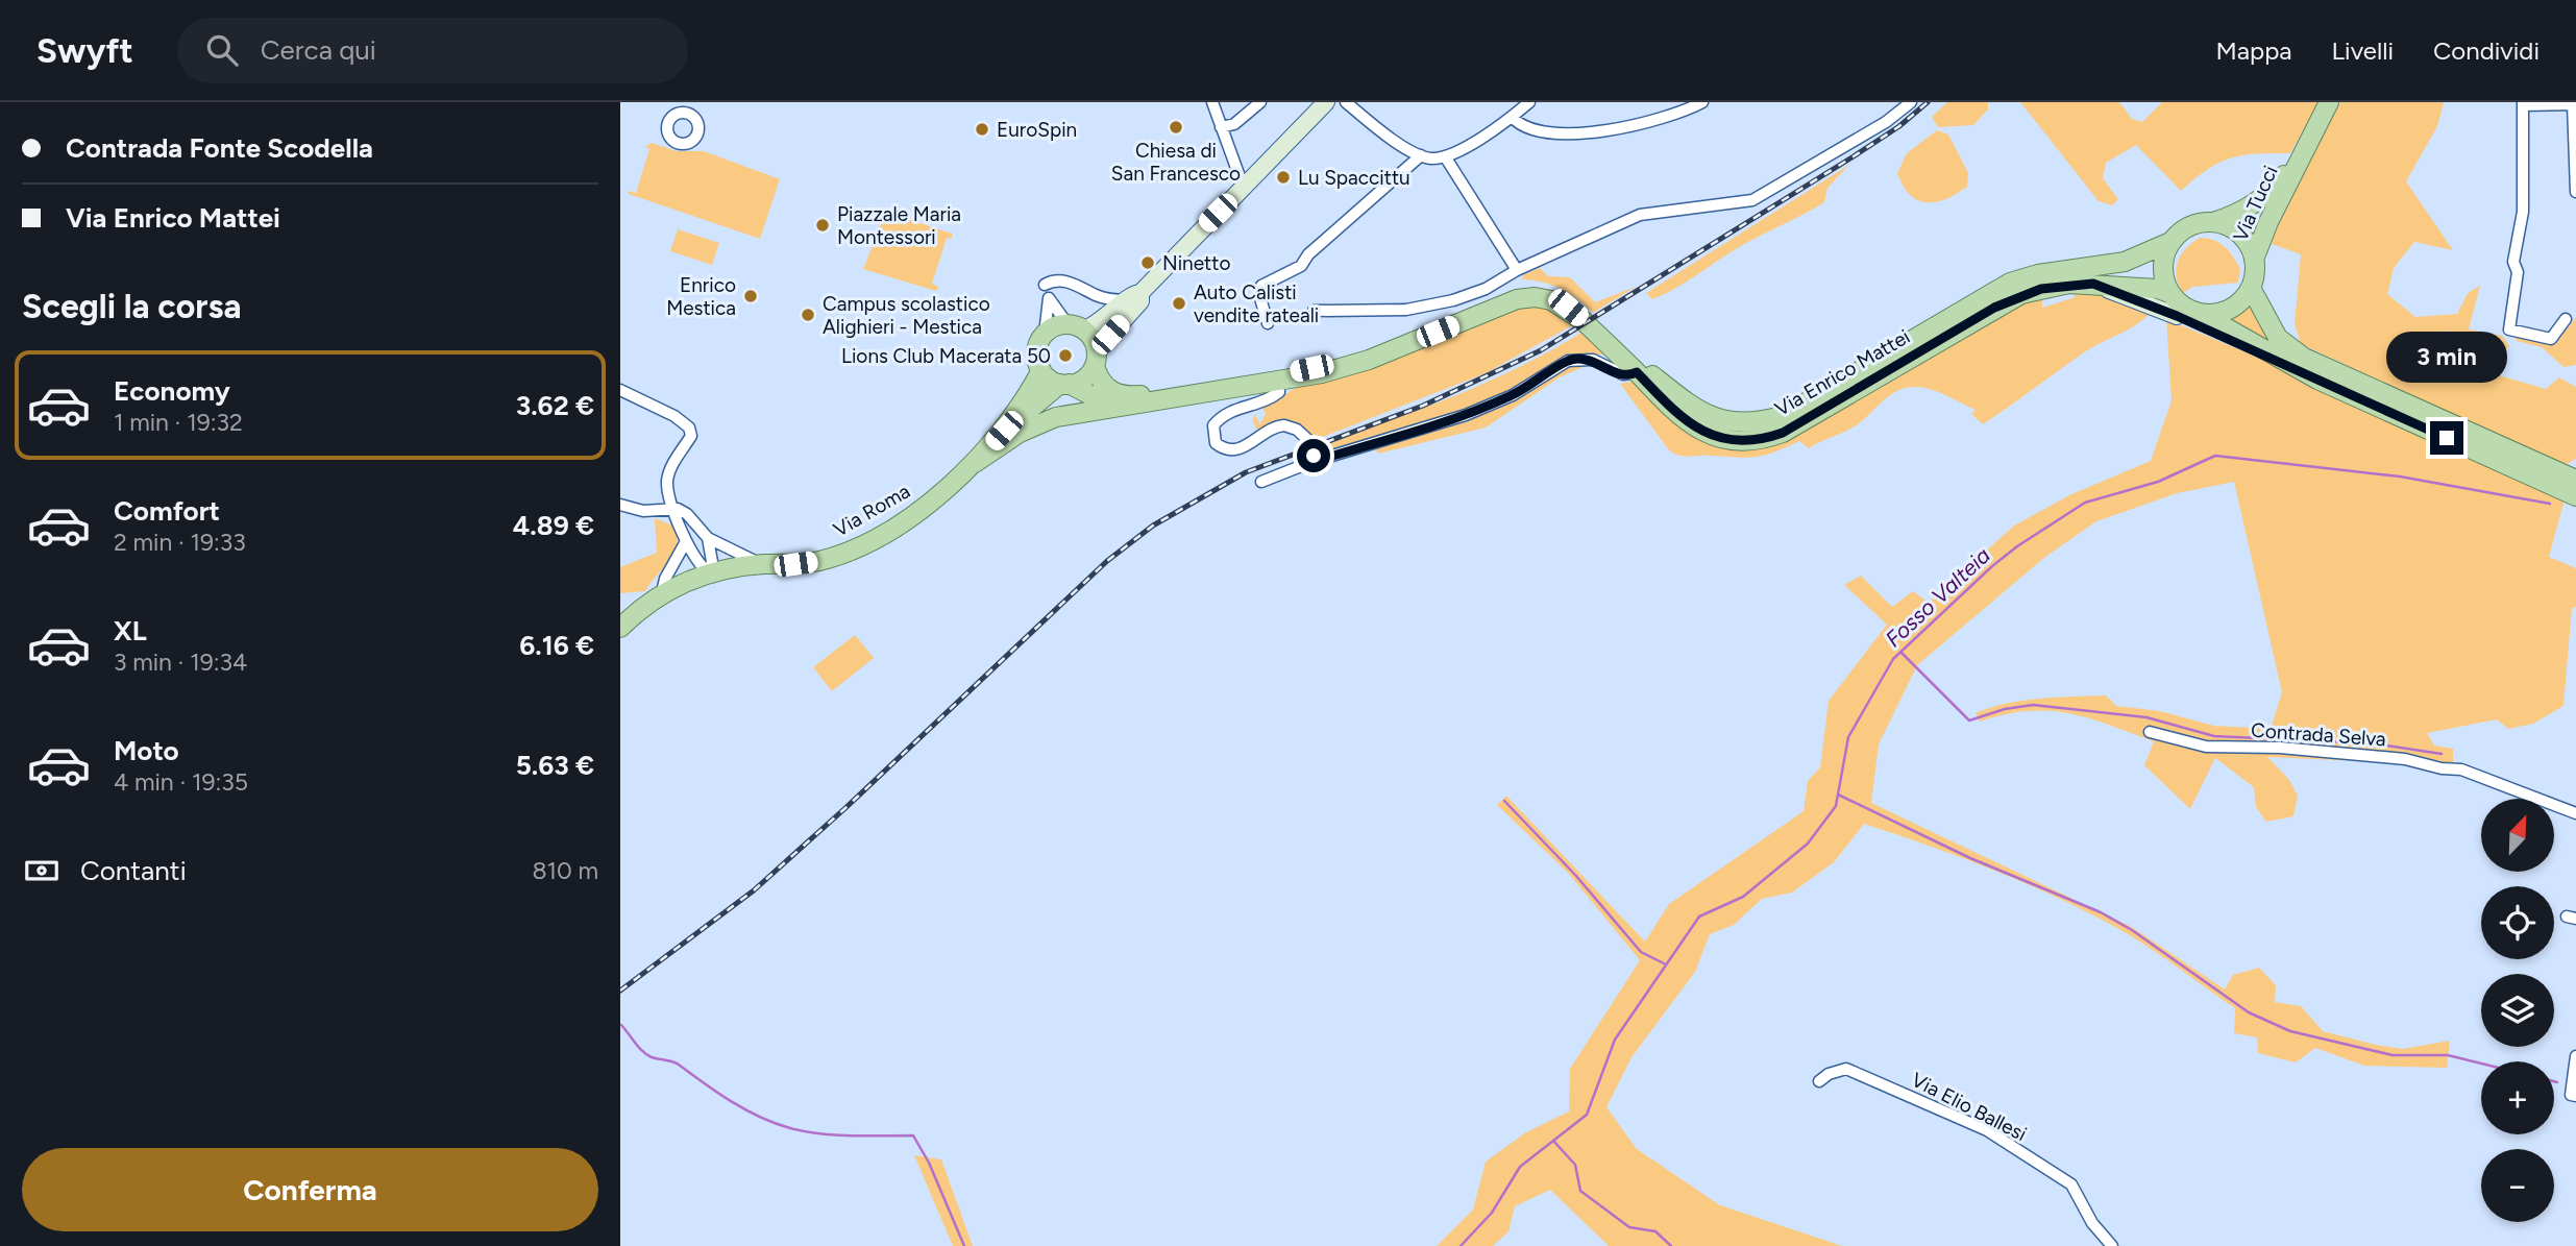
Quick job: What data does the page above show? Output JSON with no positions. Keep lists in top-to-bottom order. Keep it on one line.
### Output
{"streets":{"main road":["Via Tucci","Via Enrico Mattei","Via Roma"],"street":["Contrada Selva","Via Elio Ballesi"]},"crossings":[["Via Tucci","Via Enrico Mattei"],["Via Enrico Mattei","Via Roma"]],"water":["Fosso Valteia"],"places":["Chiesa di San Francesco","EuroSpin","Lu Spaccittu","Piazzale Maria Montessori","Ninetto","Enrico Mestica","Auto Calisti vendite rateali","Campus scolastico Alighieri - Mestica","Lions Club Macerata 50"],"north":"top right","page":{"header":"Swyft","search":"Cerca qui","nav":["Mappa","Livelli","Condividi"],"banner":["Contrada Fonte Scodella","Via Enrico Mattei"],"heading":"Scegli la corsa","bubble":"3 min","list":[{"name":"Economy","note":"1 min · 19:32","value":"3.62 €"},{"name":"Comfort","note":"2 min · 19:33","value":"4.89 €"},{"name":"XL","note":"3 min · 19:34","value":"6.16 €"},{"name":"Moto","note":"4 min · 19:35","value":"5.63 €"}],"map_buttons":["+","−"],"pay":["Contanti","810 m"],"buttons":"Conferma"}}
